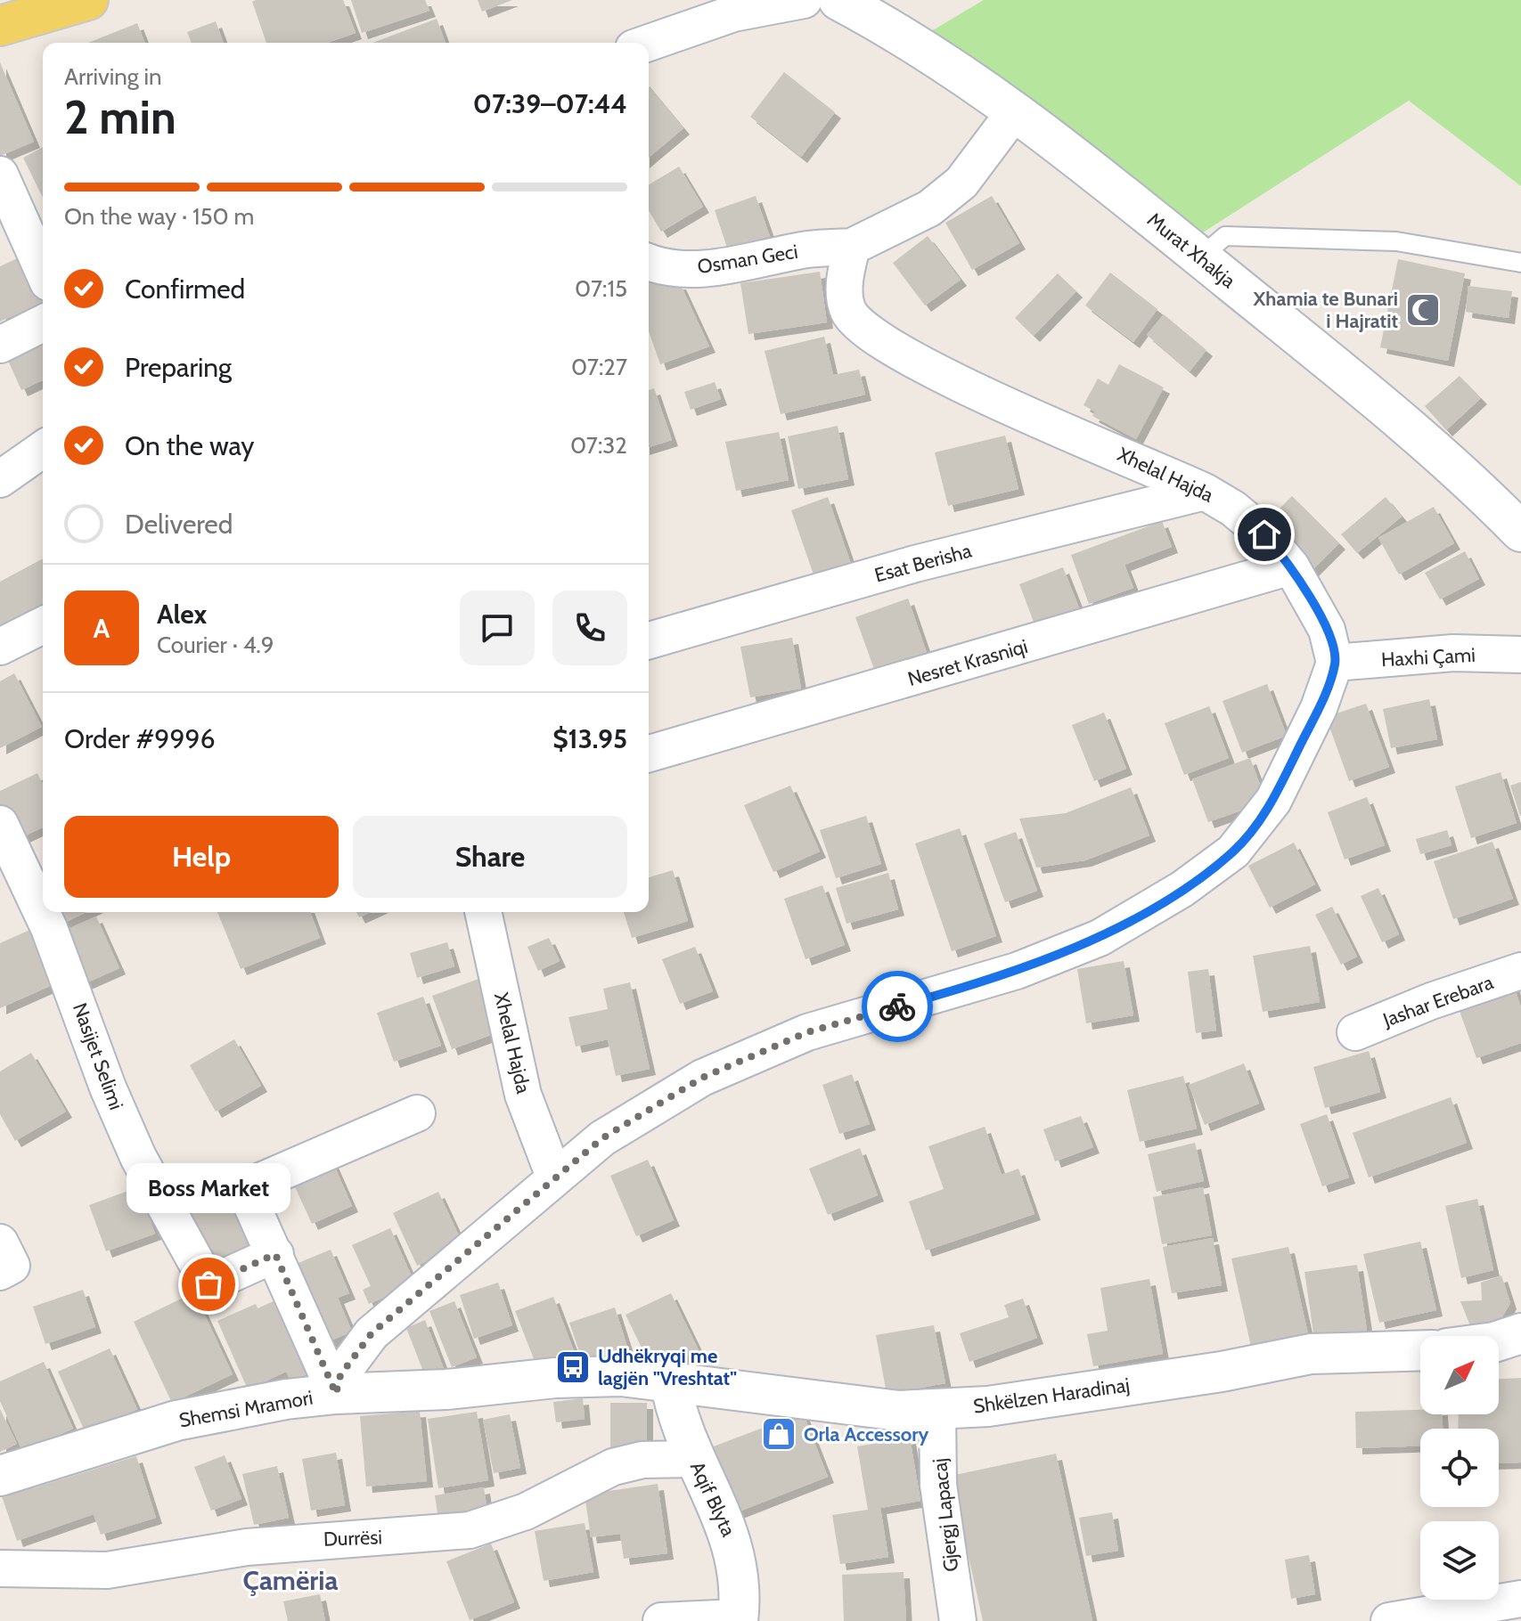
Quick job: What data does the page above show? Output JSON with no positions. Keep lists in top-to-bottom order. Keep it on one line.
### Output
{"streets":{"street":["Murat Xhakja","Osman Geci","Xhelal Hajda","Esat Berisha","Haxhi Çami","Nesret Krasniqi","Jashar Erebara","Nasijet Selimi","Shkëlzen Haradinaj","Shemsi Mramori","Aqif Blyta","Gjergj Lapacaj","Durrësi"]},"crossings":[["Osman Geci","Xhelal Hajda"],["Xhelal Hajda","Esat Berisha"],["Xhelal Hajda","Haxhi Çami"],["Xhelal Hajda","Nesret Krasniqi"],["Shkëlzen Haradinaj","Shemsi Mramori"],["Shkëlzen Haradinaj","Aqif Blyta"],["Shkëlzen Haradinaj","Gjergj Lapacaj"],["Shemsi Mramori","Aqif Blyta"],["Aqif Blyta","Durrësi"]],"districts":["Çamëria"],"places":{"mosque":["Xhamia te Bunari i Hajratit"],"other":["Boss Market"],"bus stop":["Udhëkryqi me lagjën \"Vreshtat\""],"shop":["Orla Accessory"]},"north":"top right","page":{"heading":["2 min","Arriving in","07:39–07:44"],"panel":["Alex","Courier · 4.9","Order #9996","$13.95"],"bar":"On the way · 150 m","list":[["Confirmed","07:15"],["Preparing","07:27"],["On the way","07:32"],"Delivered"],"round":"A","buttons":["Help","Share"],"bubble":"Boss Market"}}
